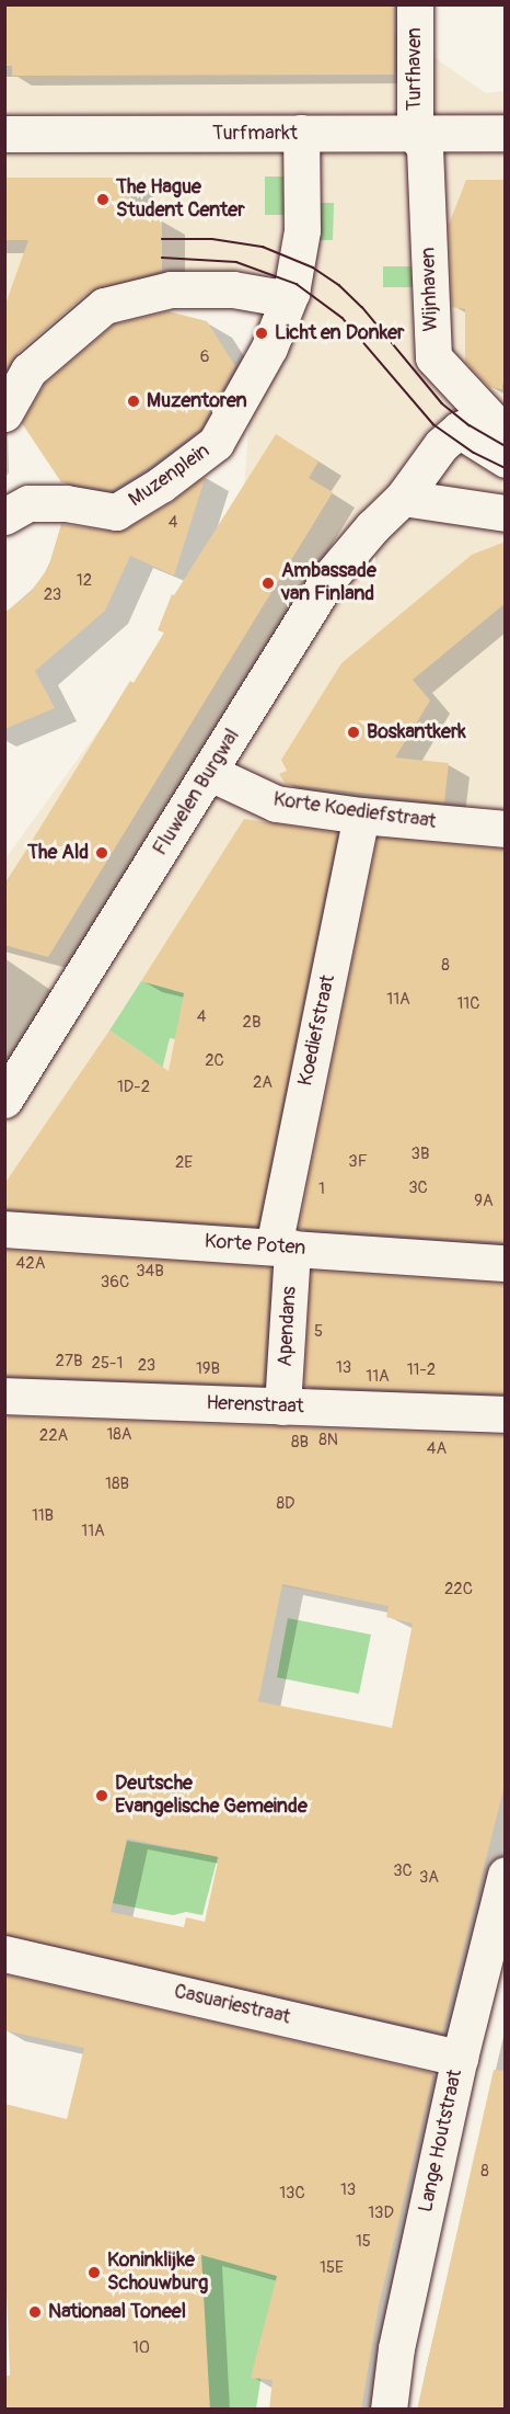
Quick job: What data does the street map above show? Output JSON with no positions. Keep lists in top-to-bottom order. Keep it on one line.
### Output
{"streets":{"street":["Turfhaven","Turfmarkt","Wijnhaven","Muzenplein","Fluwelen Burgwal","Korte Koediefstraat","Koediefstraat","Korte Poten","Apendans","Herenstraat","Casuariestraat","Lange Houtstraat"]},"crossings":[["Turfhaven","Turfmarkt"],["Turfhaven","Wijnhaven"],["Turfmarkt","Wijnhaven"],["Fluwelen Burgwal","Korte Koediefstraat"],["Korte Koediefstraat","Koediefstraat"],["Koediefstraat","Korte Poten"],["Koediefstraat","Apendans"],["Korte Poten","Apendans"],["Apendans","Herenstraat"],["Casuariestraat","Lange Houtstraat"]],"places":["The Hague Student Center","Licht en Donker","Muzentoren","Ambassade van Finland","Boskantkerk","The Ald","Deutsche Evangelische Gemeinde","Koninklijke Schouwburg","Nationaal Toneel"],"house_numbers":["6","4","12","23","8","11A","11C","4","2B","2C","2A","1D-2","3B","3F","2E","3C","1","9A","42A","34B","36C","5","27B","25-1","23","13","19B","11-2","11A","18A","22A","8N","8B","4A","18B","8D","11B","11A","22C","3C","3A","8","13","13C","13D","15","15E","10"]}
